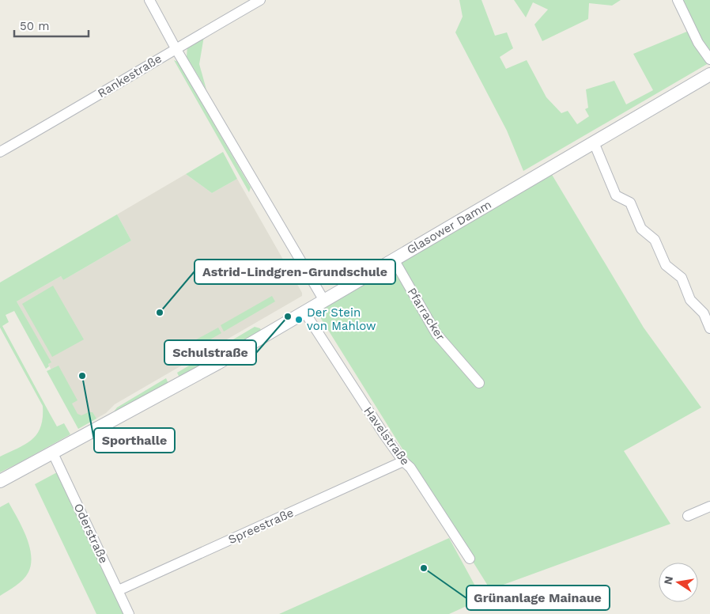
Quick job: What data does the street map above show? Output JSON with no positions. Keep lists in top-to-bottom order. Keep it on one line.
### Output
{"streets":{"street":["Rankestraße","Glasower Damm","Pfarracker","Havelstraße","Spreestraße","Oderstraße"]},"crossings":[["Glasower Damm","Pfarracker"],["Glasower Damm","Havelstraße"],["Glasower Damm","Oderstraße"],["Havelstraße","Spreestraße"],["Spreestraße","Oderstraße"]],"places":["Astrid-Lindgren-Grundschule","Schulstraße","Der Stein von Mahlow","Sporthalle","Grünanlage Mainaue"],"scale_bar":"50 m","north":"left"}
